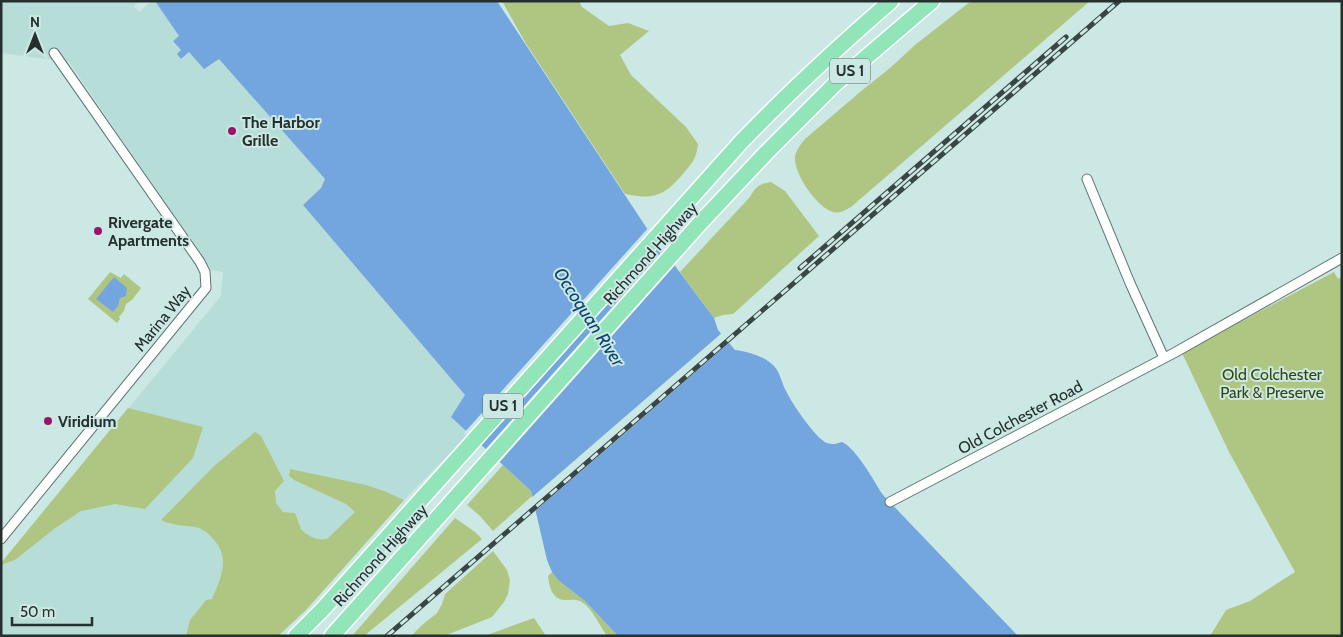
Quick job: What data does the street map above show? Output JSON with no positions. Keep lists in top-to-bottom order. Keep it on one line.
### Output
{"streets":{"main road":["US 1","Richmond Highway"],"street":["Marina Way","Old Colchester Road"]},"water":["Occoquan River"],"parks":["Old Colchester Park & Preserve"],"places":["The Harbor Grille","Rivergate Apartments","Viridium"],"scale_bar":"50 m","north":"top"}
